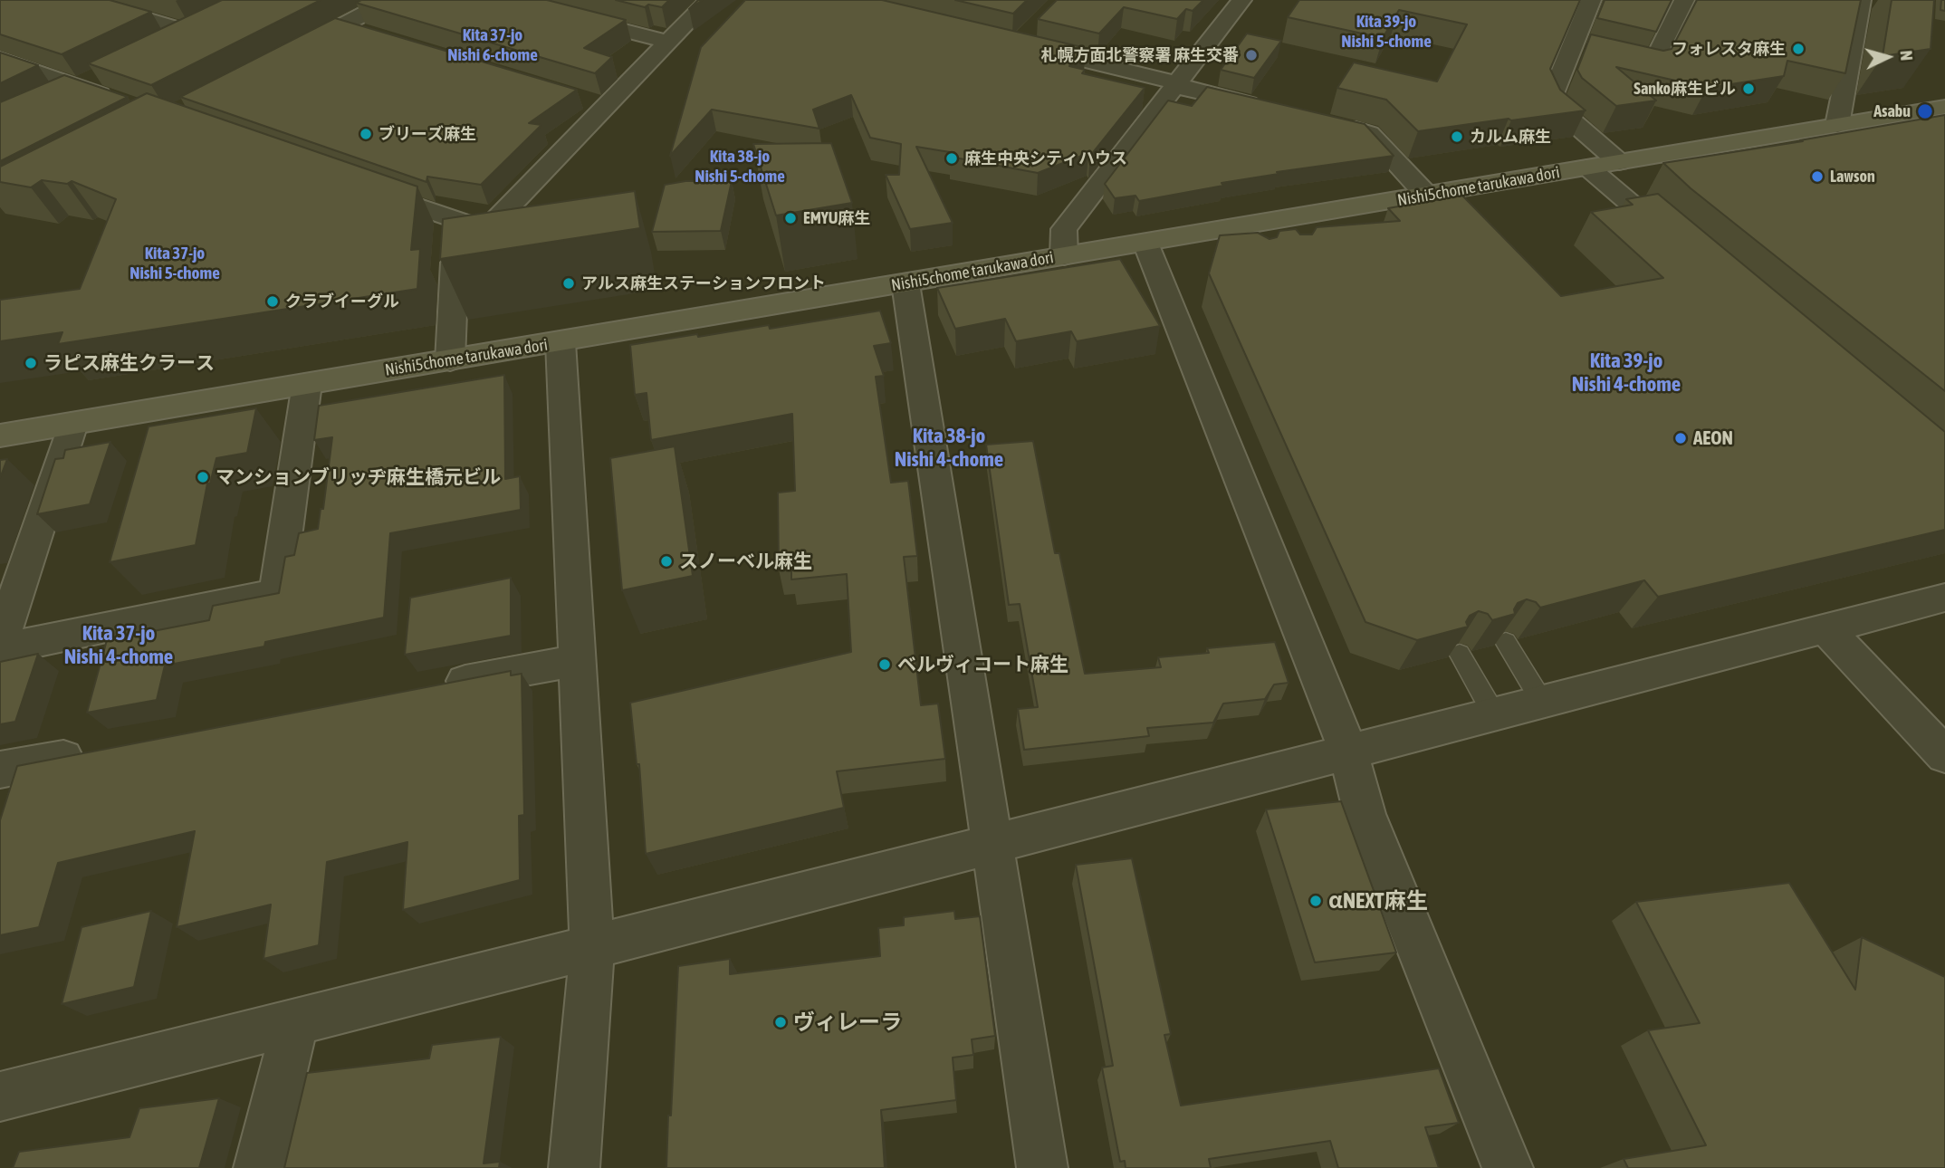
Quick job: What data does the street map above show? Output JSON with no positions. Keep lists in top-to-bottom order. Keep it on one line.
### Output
{"streets":{"street":["Nishi5chome tarukawa dori"]},"districts":["Kita 39-jo Nishi 5-chome","Kita 37-jo Nishi 6-chome","Kita 38-jo Nishi 5-chome","Kita 37-jo Nishi 5-chome","Kita 39-jo Nishi 4-chome","Kita 38-jo Nishi 4-chome","Kita 37-jo Nishi 4-chome"],"places":["フォレスタ麻生","札幌方面北警察署 麻生交番","Sanko麻生ビル","Asabu","ブリーズ麻生","カルム麻生","麻生中央シティハウス","Lawson","EMYU麻生","アルス麻生ステーションフロント","クラブイーグル","ラピス麻生クラース","AEON","マンションブリッヂ麻生橋元ビル","スノーベル麻生","ベルヴィコート麻生","αNEXT麻生","ヴィレーラ"],"north":"right"}
